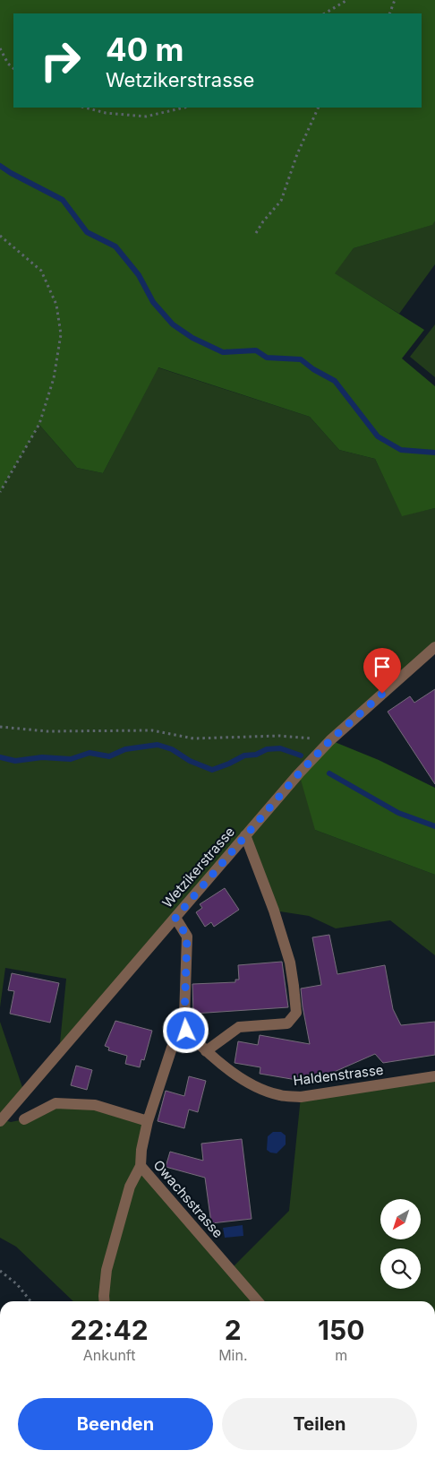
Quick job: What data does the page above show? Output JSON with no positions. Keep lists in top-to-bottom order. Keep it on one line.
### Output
{"streets":{"street":["Wetzikerstrasse","Haldenstrasse","Owachsstrasse"]},"crossings":[["Haldenstrasse","Owachsstrasse"]],"north":"bottom left","page":{"turn":["40 m","Wetzikerstrasse"],"eta":["22:42","Ankunft","2","Min.","150","m"],"buttons":["Beenden","Teilen"]}}
